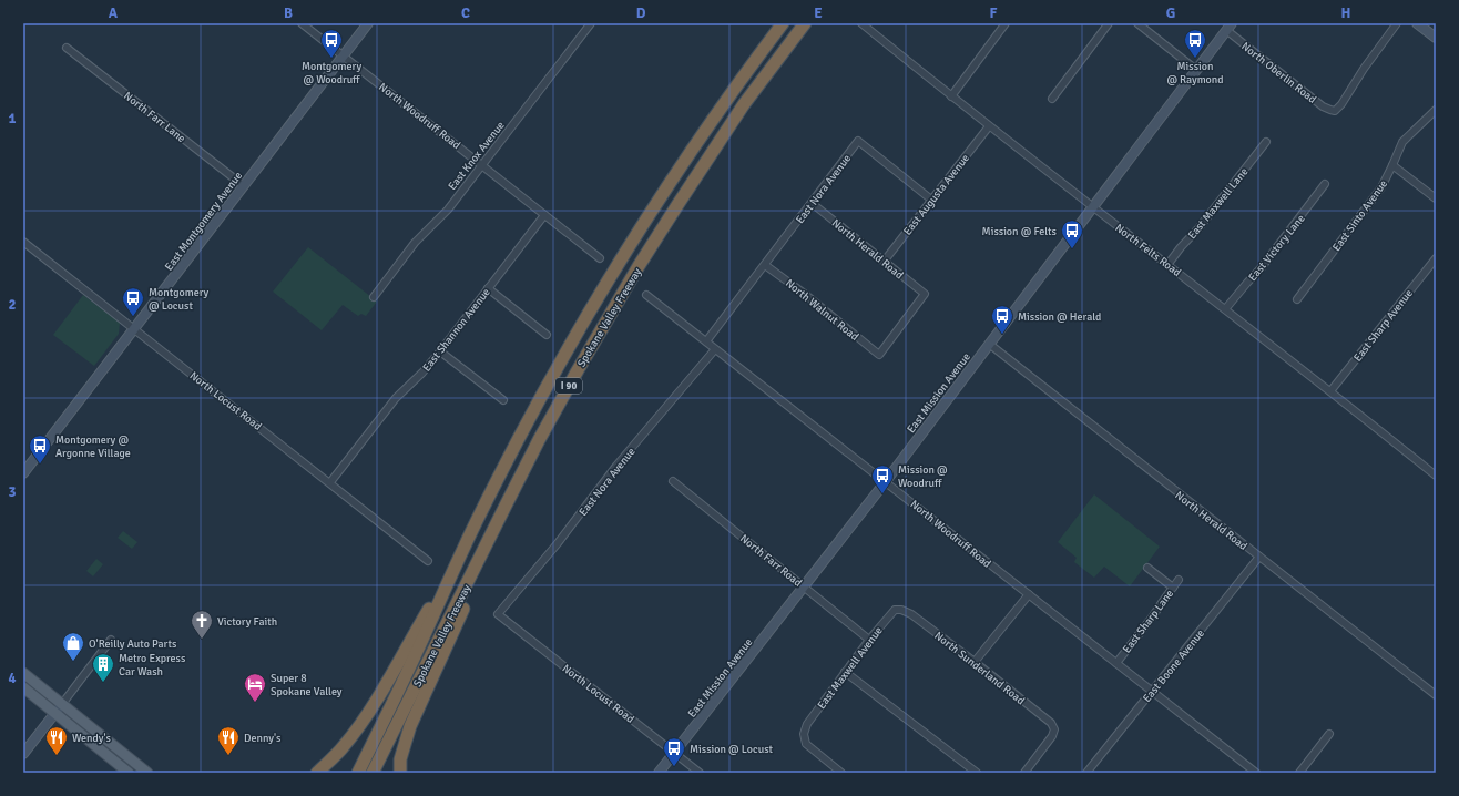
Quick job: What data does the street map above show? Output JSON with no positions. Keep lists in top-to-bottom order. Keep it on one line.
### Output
{"streets":{"highway":["Spokane Valley Freeway","I 90"],"street":["North Oberlin Road","North Woodruff Road","North Farr Lane","East Knox Avenue","East Nora Avenue","East Augusta Avenue","East Maxwell Lane","East Sinto Avenue","East Montgomery Avenue","East Victory Lane","North Herald Road","North Felts Road","North Walnut Road","East Sharp Avenue","East Shannon Avenue","East Mission Avenue","North Locust Road","North Farr Road","East Sharp Lane","East Boone Avenue","East Maxwell Avenue","North Sunderland Road"]},"crossings":[["North Oberlin Road","East Mission Avenue"],["North Woodruff Road","East Knox Avenue"],["North Woodruff Road","East Nora Avenue"],["North Woodruff Road","East Montgomery Avenue"],["North Woodruff Road","East Shannon Avenue"],["North Woodruff Road","East Mission Avenue"],["North Woodruff Road","East Sharp Lane"],["North Woodruff Road","East Boone Avenue"],["North Farr Lane","East Montgomery Avenue"],["East Nora Avenue","East Augusta Avenue"],["East Nora Avenue","North Herald Road"],["East Nora Avenue","North Walnut Road"],["East Nora Avenue","North Locust Road"],["East Augusta Avenue","North Herald Road"],["East Augusta Avenue","North Felts Road"],["East Maxwell Lane","North Felts Road"],["East Montgomery Avenue","North Locust Road"],["East Victory Lane","North Felts Road"],["North Herald Road","North Walnut Road"],["North Herald Road","East Mission Avenue"],["North Herald Road","East Boone Avenue"],["North Felts Road","East Sharp Avenue"],["North Felts Road","East Mission Avenue"],["East Shannon Avenue","North Locust Road"],["East Mission Avenue","North Locust Road"],["East Mission Avenue","North Farr Road"],["North Farr Road","East Maxwell Avenue"],["East Maxwell Avenue","North Sunderland Road"]],"places":{"bus stop":["Montgomery @ Woodruff","Mission @ Raymond","Mission @ Felts","Montgomery @ Locust","Mission @ Herald","Montgomery @ Argonne Village","Mission @ Woodruff","Mission @ Locust"],"church":["Victory Faith"],"shop":["O'Reilly Auto Parts"],"building":["Metro Express Car Wash"],"hotel":["Super 8 Spokane Valley"],"restaurant":["Wendy's","Denny's"]},"grid":{"columns":["A","B","C","D","E","F","G","H"],"rows":["1","2","3","4"]}}
